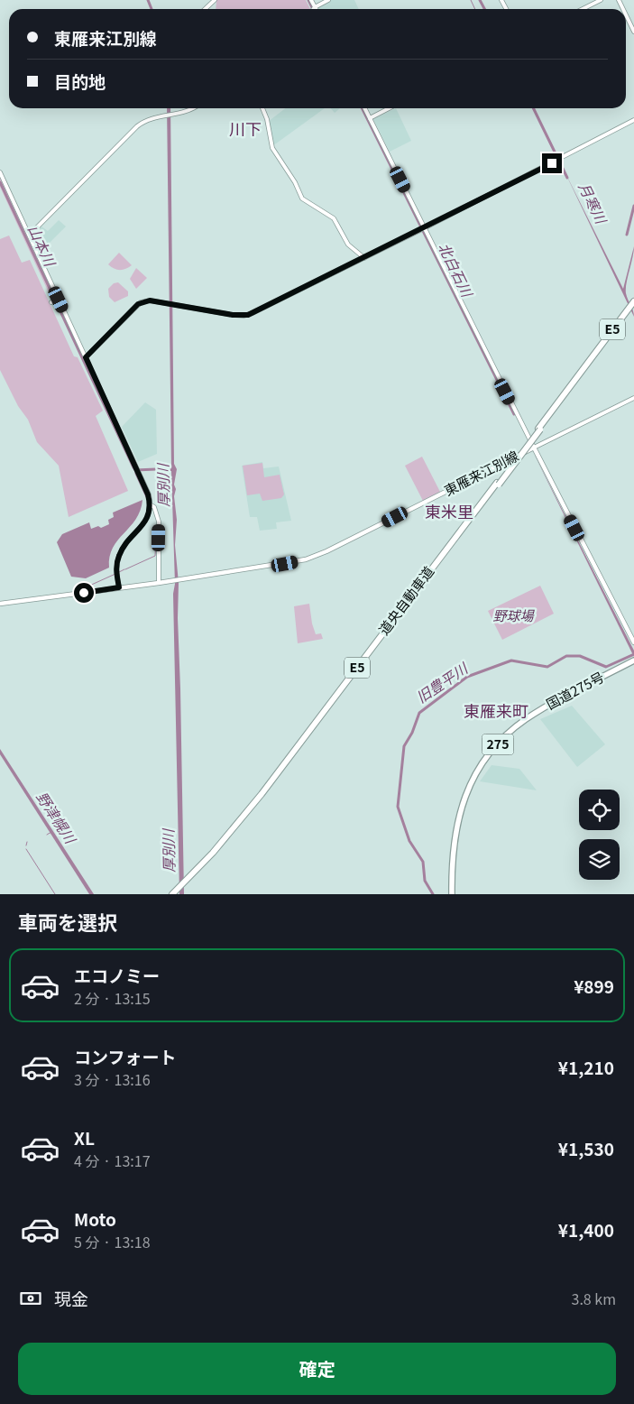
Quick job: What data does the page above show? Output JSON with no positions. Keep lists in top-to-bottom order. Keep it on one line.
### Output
{"streets":{"highway":["E5","道央自動車道","国道275号","275"],"main road":["東雁来江別線"]},"districts":["川下","東米里","東雁来町"],"water":["月寒川","山本川","北白石川","厚別川","旧豊平川","野津幌川"],"parks":["野球場"],"page":{"banner":["東雁来江別線","目的地"],"heading":"車両を選択","list":[{"name":"エコノミー","note":"2 分 · 13:15","value":"¥899"},{"name":"コンフォート","note":"3 分 · 13:16","value":"¥1,210"},{"name":"XL","note":"4 分 · 13:17","value":"¥1,530"},{"name":"Moto","note":"5 分 · 13:18","value":"¥1,400"}],"pay":["現金","3.8 km"],"buttons":"確定"}}
